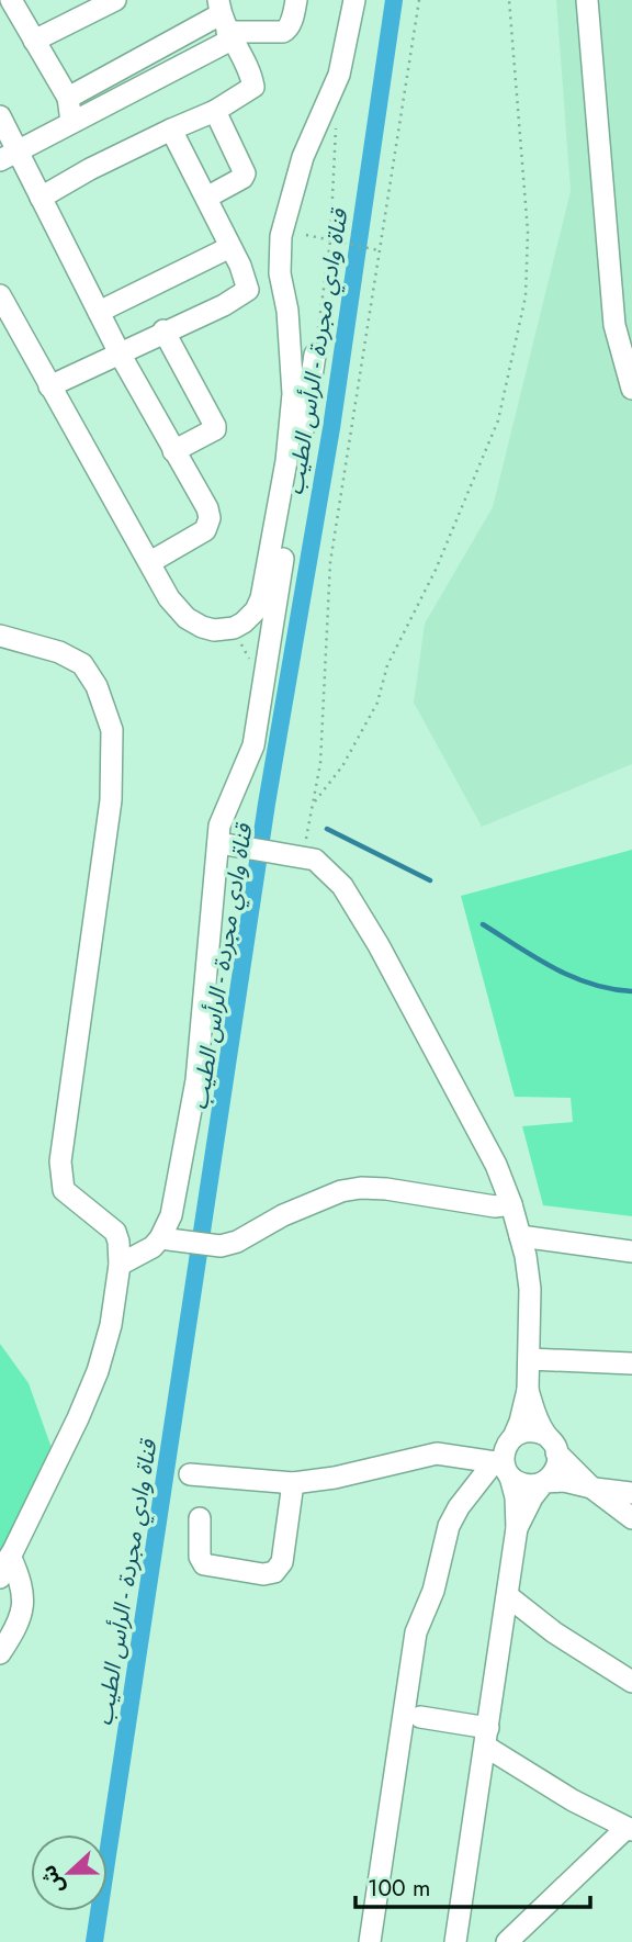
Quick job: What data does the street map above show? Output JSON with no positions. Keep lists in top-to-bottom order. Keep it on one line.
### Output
{"water":["قناة وادي مجردة - الرأس الطيب"],"scale_bar":"100 m","north":"left"}
